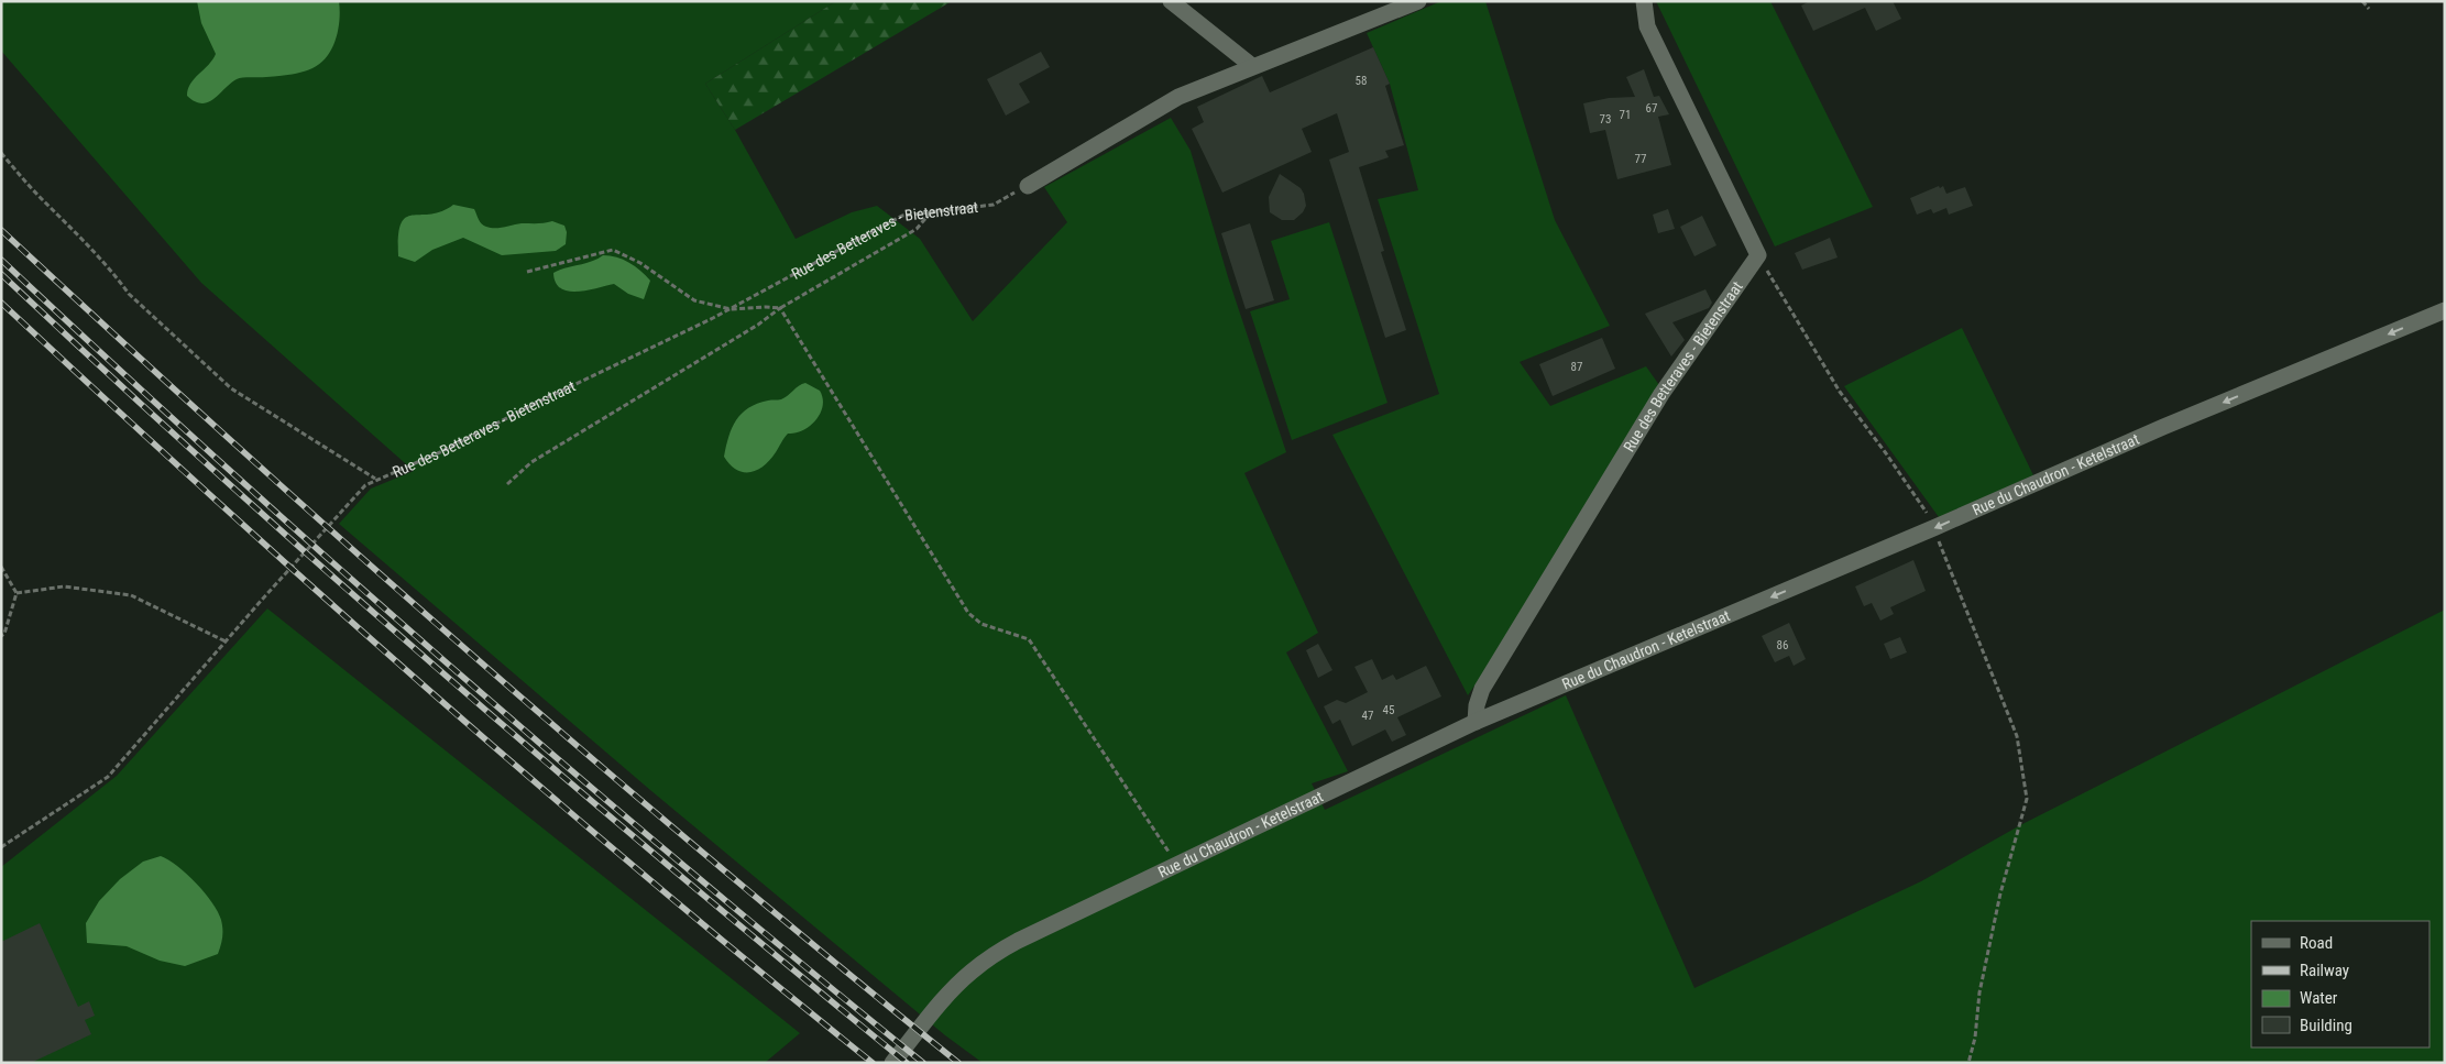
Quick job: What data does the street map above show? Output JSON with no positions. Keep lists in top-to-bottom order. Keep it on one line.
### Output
{"streets":{"street":["Rue des Betteraves - Bietenstraat","Rue du Chaudron - Ketelstraat"]},"crossings":[["Rue des Betteraves - Bietenstraat","Rue du Chaudron - Ketelstraat"]],"one_way":["Rue du Chaudron - Ketelstraat"],"house_numbers":["58","67","71","73","77","87","86","45","47"],"legend":["Road","Railway","Water","Building"]}
